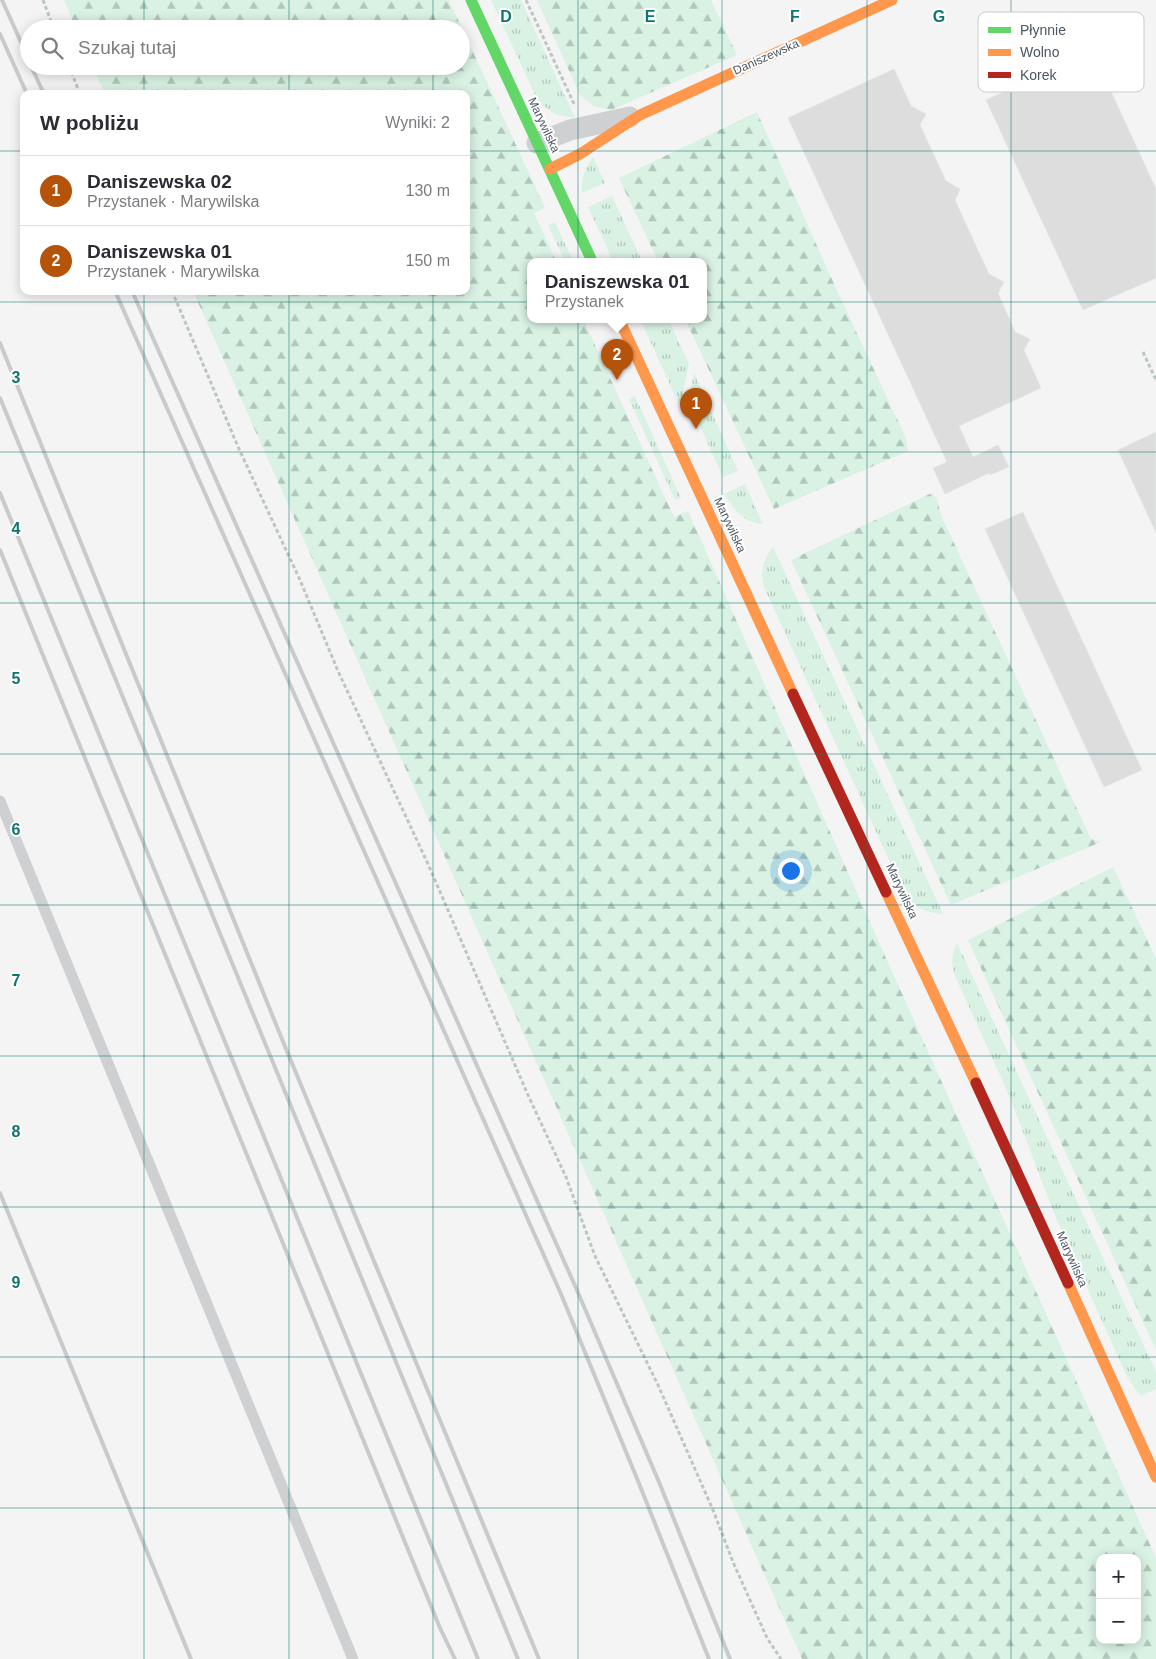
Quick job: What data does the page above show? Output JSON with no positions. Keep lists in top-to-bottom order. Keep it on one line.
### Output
{"streets":{"main road":["Daniszewska","Marywilska"]},"crossings":[["Daniszewska","Marywilska"]],"legend":["Płynnie","Wolno","Korek"],"page":{"search":"Szukaj tutaj","heading":["W pobliżu","Wyniki: 2"],"list":[{"mark":"1","name":"Daniszewska 02","note":"Przystanek · Marywilska","value":"130 m"},{"mark":"2","name":"Daniszewska 01","note":"Przystanek · Marywilska","value":"150 m"}],"popup":["Daniszewska 01","Przystanek"],"pins":["2","1"],"map_buttons":["+","−"]},"grid":{"columns":["D","E","F","G"],"rows":["3","4","5","6","7","8","9"]}}
